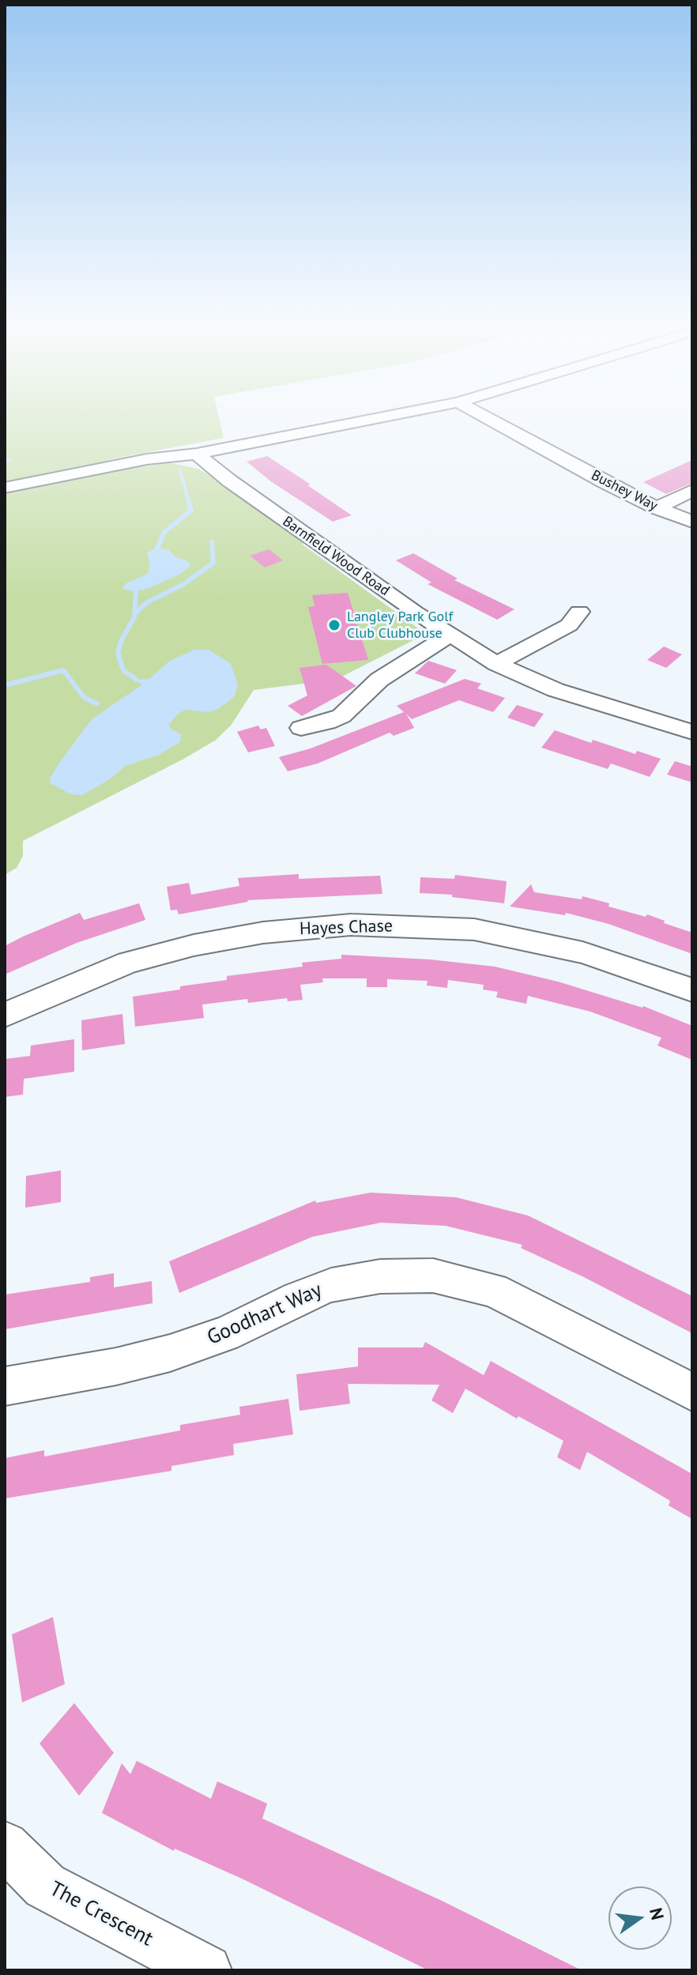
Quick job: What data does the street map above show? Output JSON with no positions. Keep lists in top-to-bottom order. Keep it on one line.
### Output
{"streets":{"street":["Bushey Way","Barnfield Wood Road","Hayes Chase","Goodhart Way","The Crescent"]},"places":["Langley Park Golf Club Clubhouse"],"north":"right"}
